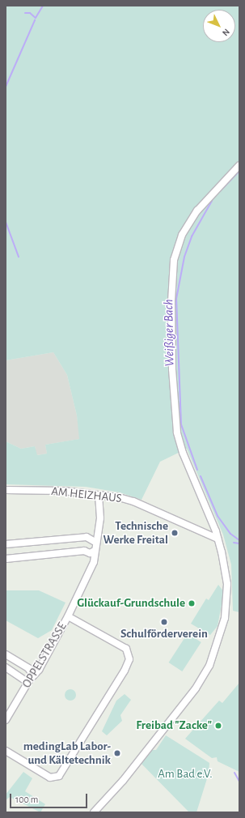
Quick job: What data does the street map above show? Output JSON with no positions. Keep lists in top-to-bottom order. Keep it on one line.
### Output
{"streets":{"street":["AM HEIZHAUS","OPPELSTRASSE"]},"crossings":[["AM HEIZHAUS","OPPELSTRASSE"]],"water":["Weißiger Bach"],"parks":["Am Bad e.V."],"places":["Technische Werke Freital","Glückauf-Grundschule","Schulförderverein","Freibad \"Zacke\"","medingLab Labor- und Kältetechnik"],"scale_bar":"100 m","north":"bottom right"}
